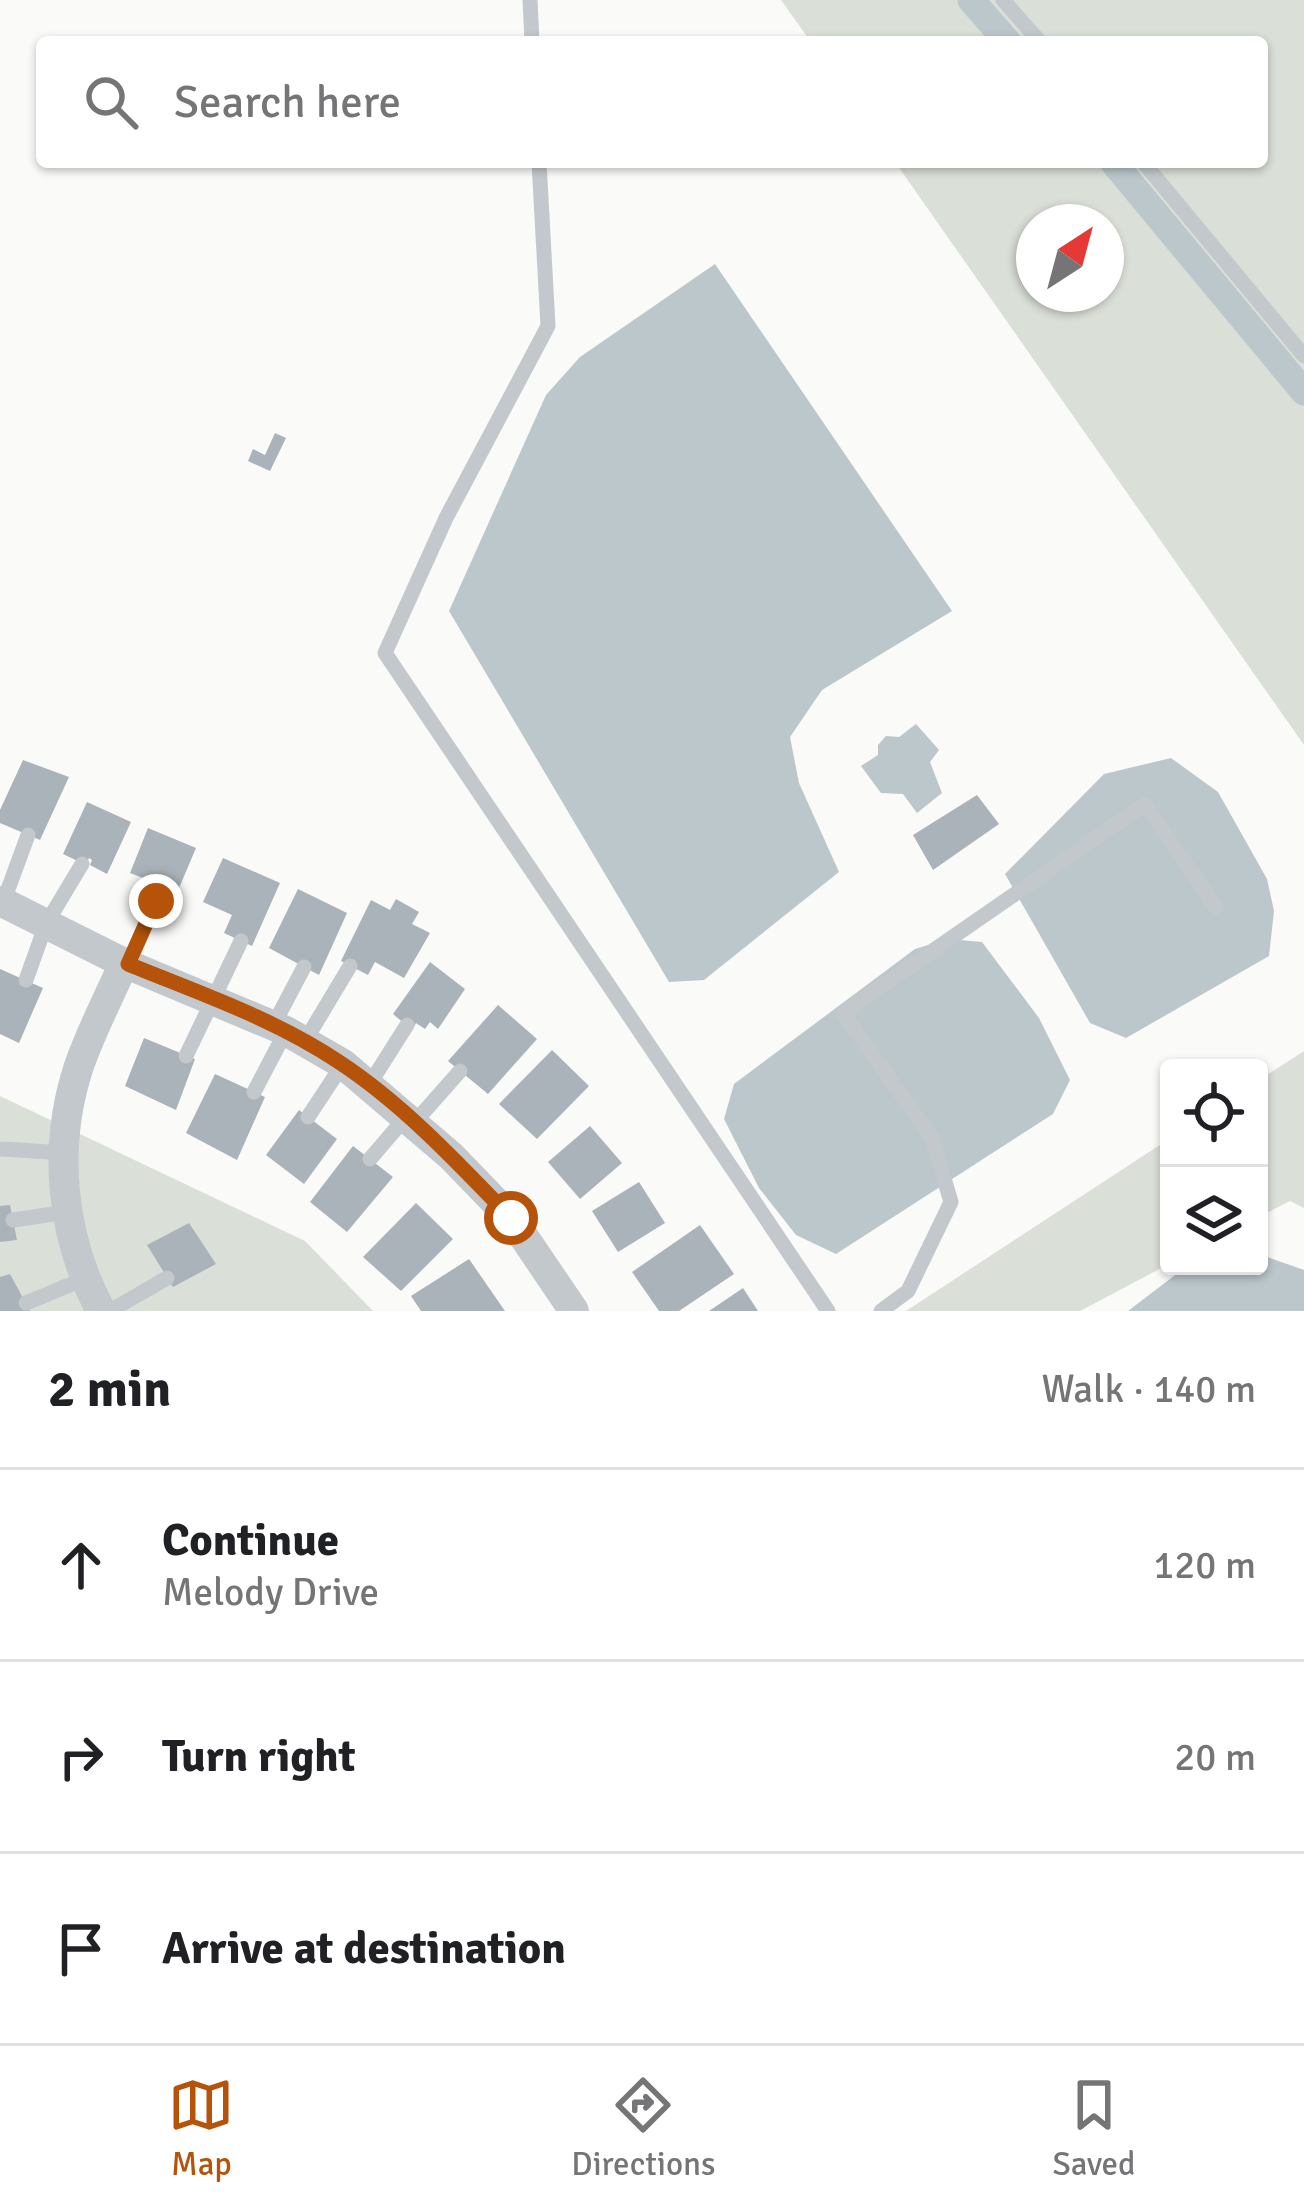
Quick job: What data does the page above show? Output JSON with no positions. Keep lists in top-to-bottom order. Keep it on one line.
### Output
{"north":"top right","page":{"search":"Search here","heading":["2 min","Walk · 140 m"],"list":[["Continue","Melody Drive","120 m"],["Turn right","20 m"],"Arrive at destination"],"nav":["Map","Directions","Saved"]}}
